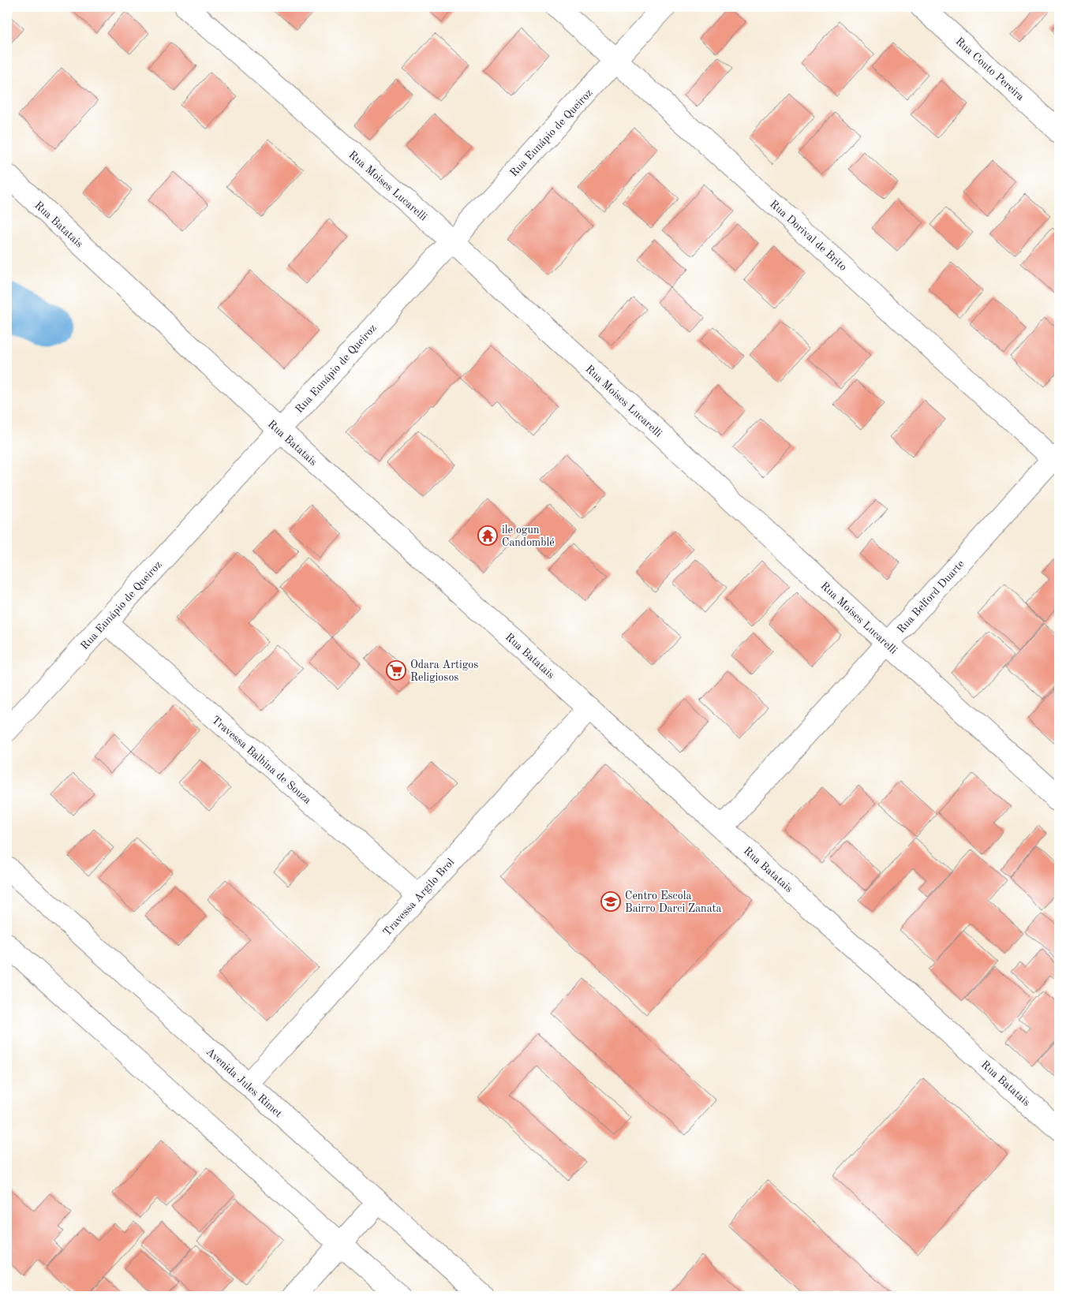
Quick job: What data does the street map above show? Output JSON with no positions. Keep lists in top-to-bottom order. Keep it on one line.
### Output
{"streets":{"street":["Rua Couto Pereira","Rua Eunápio de Queiroz","Rua Moises Lucarelli","Rua Batatais","Rua Dorival de Brito","Rua Belford Duarte","Travessa Balbina de Souza","Travessa Argilo Brol","Avenida Jules Rimet"]},"crossings":[["Rua Eunápio de Queiroz","Rua Moises Lucarelli"],["Rua Eunápio de Queiroz","Rua Batatais"],["Rua Eunápio de Queiroz","Rua Dorival de Brito"],["Rua Eunápio de Queiroz","Travessa Balbina de Souza"],["Rua Moises Lucarelli","Rua Belford Duarte"],["Rua Batatais","Rua Belford Duarte"],["Rua Batatais","Travessa Argilo Brol"],["Rua Dorival de Brito","Rua Belford Duarte"],["Travessa Balbina de Souza","Travessa Argilo Brol"],["Travessa Argilo Brol","Avenida Jules Rimet"]],"places":{"temple":["ile ogun Candomblé"],"supermarket":["Odara Artigos Religiosos"],"school or university":["Centro Escola Bairro Darci Zanata"]}}
